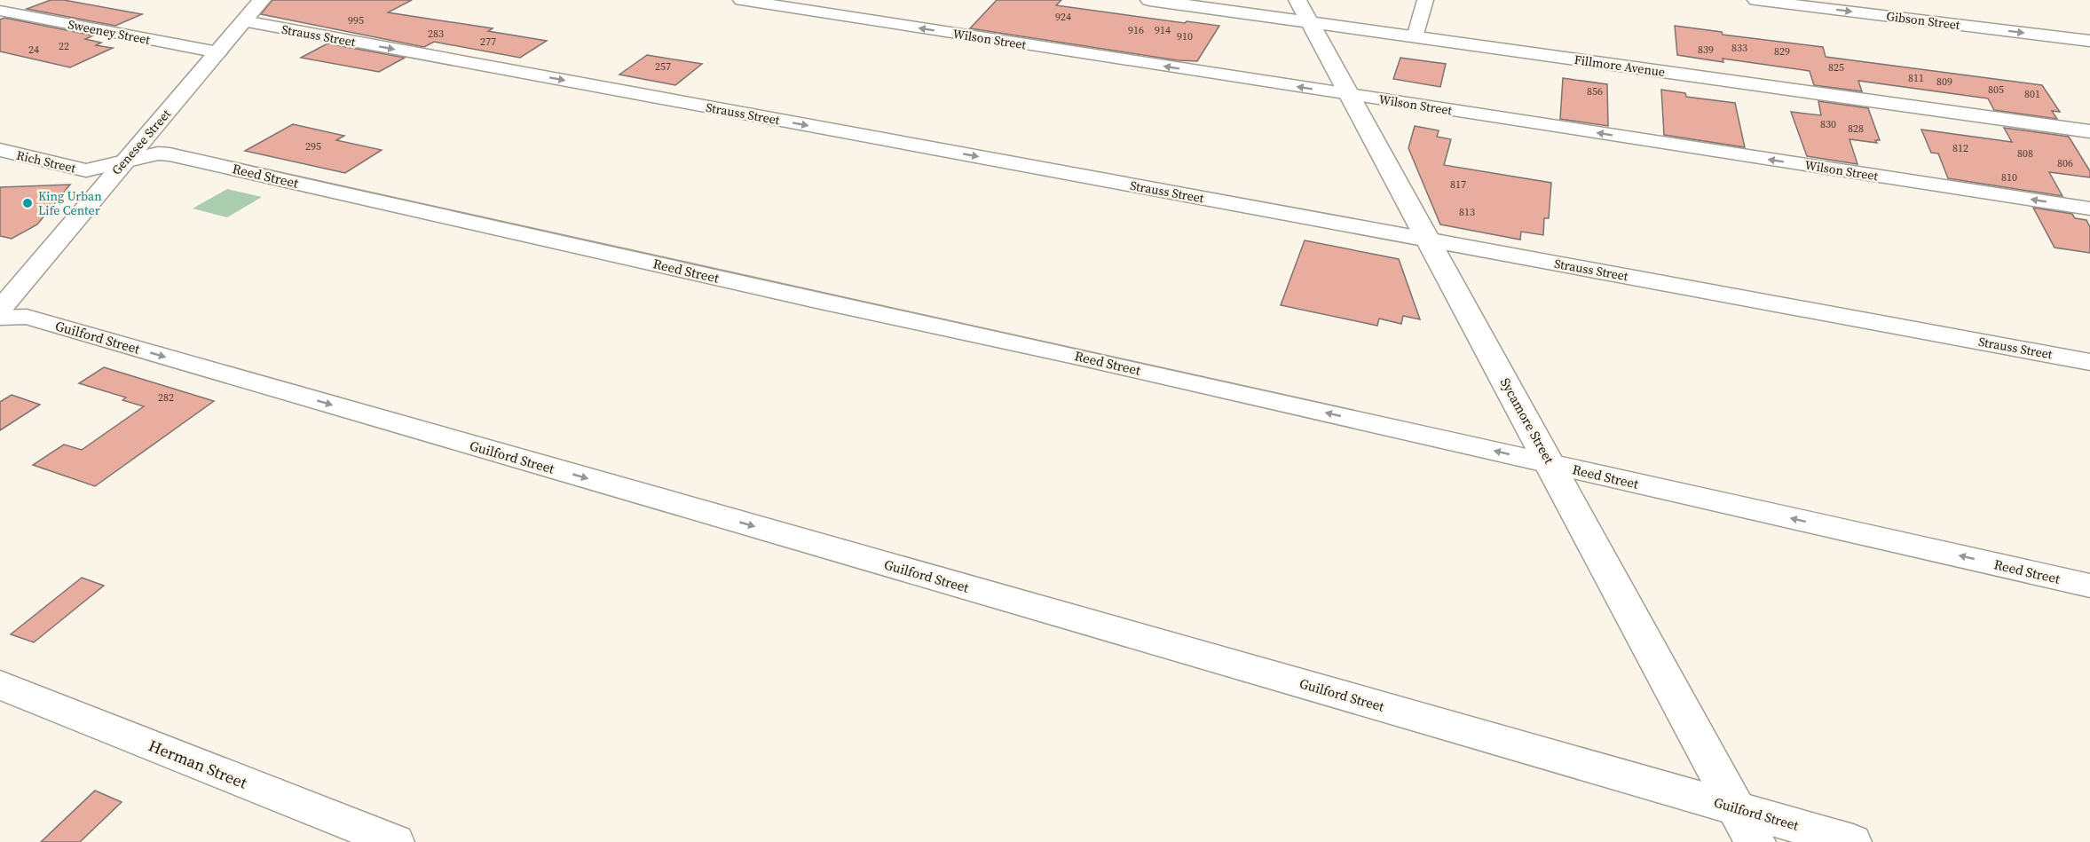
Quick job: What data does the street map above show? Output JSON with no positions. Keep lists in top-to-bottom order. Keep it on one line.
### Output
{"streets":{"street":["Gibson Street","Sweeney Street","Strauss Street","Wilson Street","Fillmore Avenue","Genesee Street","Rich Street","Reed Street","Guilford Street","Sycamore Street","Herman Street"]},"crossings":[["Sweeney Street","Genesee Street"],["Strauss Street","Genesee Street"],["Strauss Street","Sycamore Street"],["Wilson Street","Sycamore Street"],["Fillmore Avenue","Sycamore Street"],["Genesee Street","Rich Street"],["Genesee Street","Reed Street"],["Rich Street","Reed Street"],["Reed Street","Sycamore Street"],["Guilford Street","Sycamore Street"]],"one_way":["Gibson Street","Strauss Street","Wilson Street","Reed Street","Guilford Street"],"places":["King Urban Life Center"],"house_numbers":["924","995","916","914","283","910","277","22","833","24","839","829","257","825","811","809","805","856","801","830","828","295","812","808","806","810","817","813","282"]}
